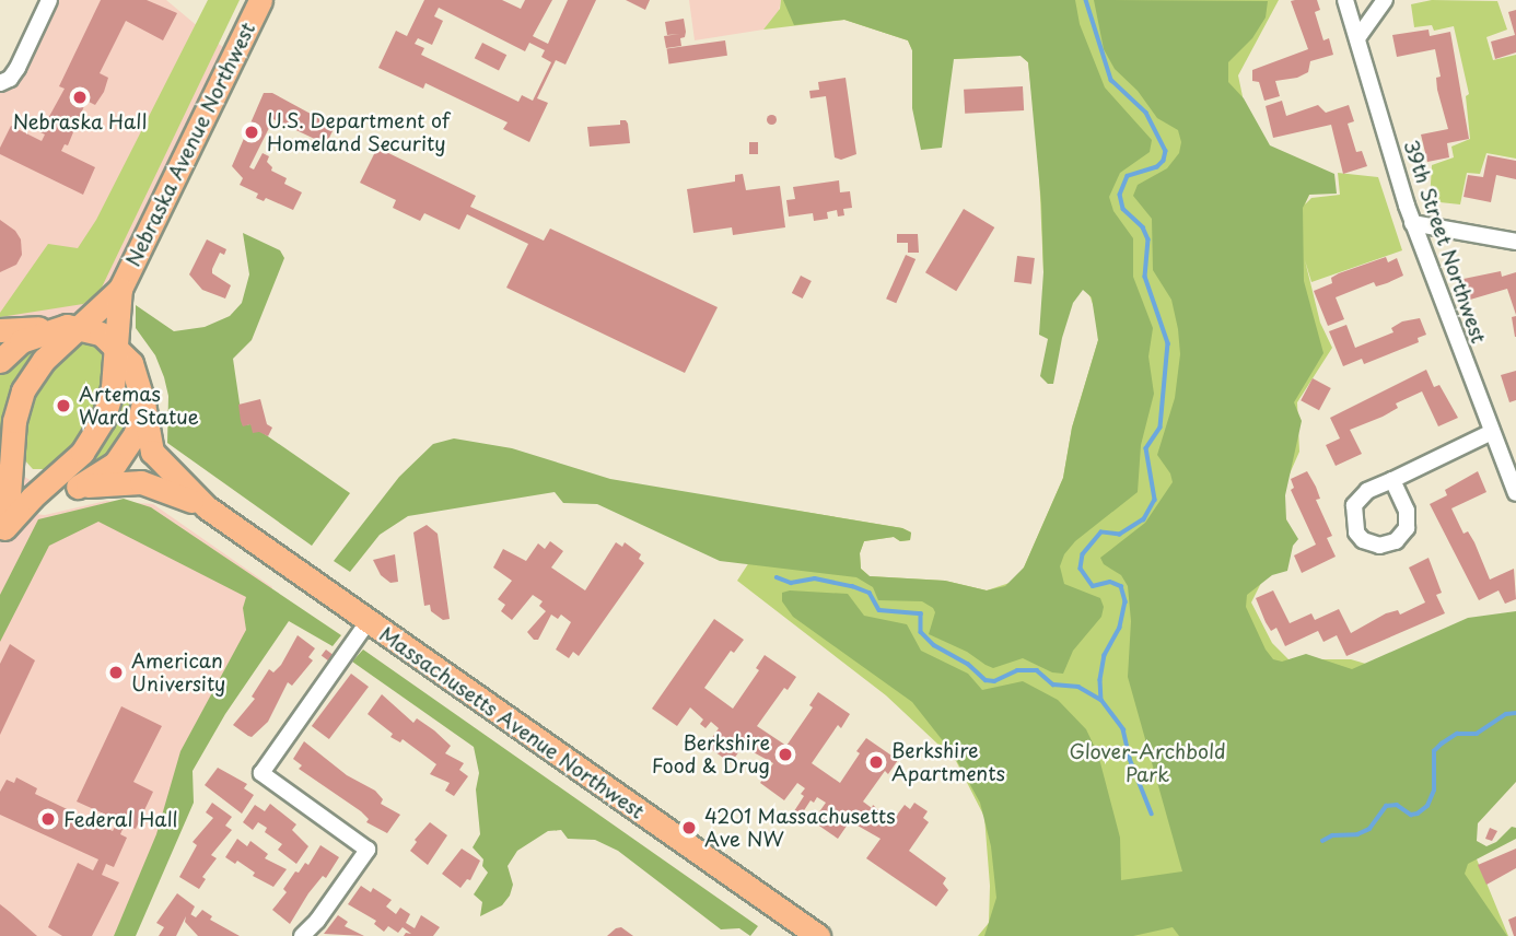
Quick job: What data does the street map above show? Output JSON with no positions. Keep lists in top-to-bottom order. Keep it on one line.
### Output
{"streets":{"main road":["Nebraska Avenue Northwest","Massachusetts Avenue Northwest"],"street":["39th Street Northwest"]},"crossings":[["Nebraska Avenue Northwest","Massachusetts Avenue Northwest"]],"parks":["Glover-Archbold Park"],"places":["Nebraska Hall","U.S. Department of Homeland Security","Artemas Ward Statue","American University","Berkshire Food & Drug","Berkshire Apartments","Federal Hall","4201 Massachusetts Ave NW"]}
